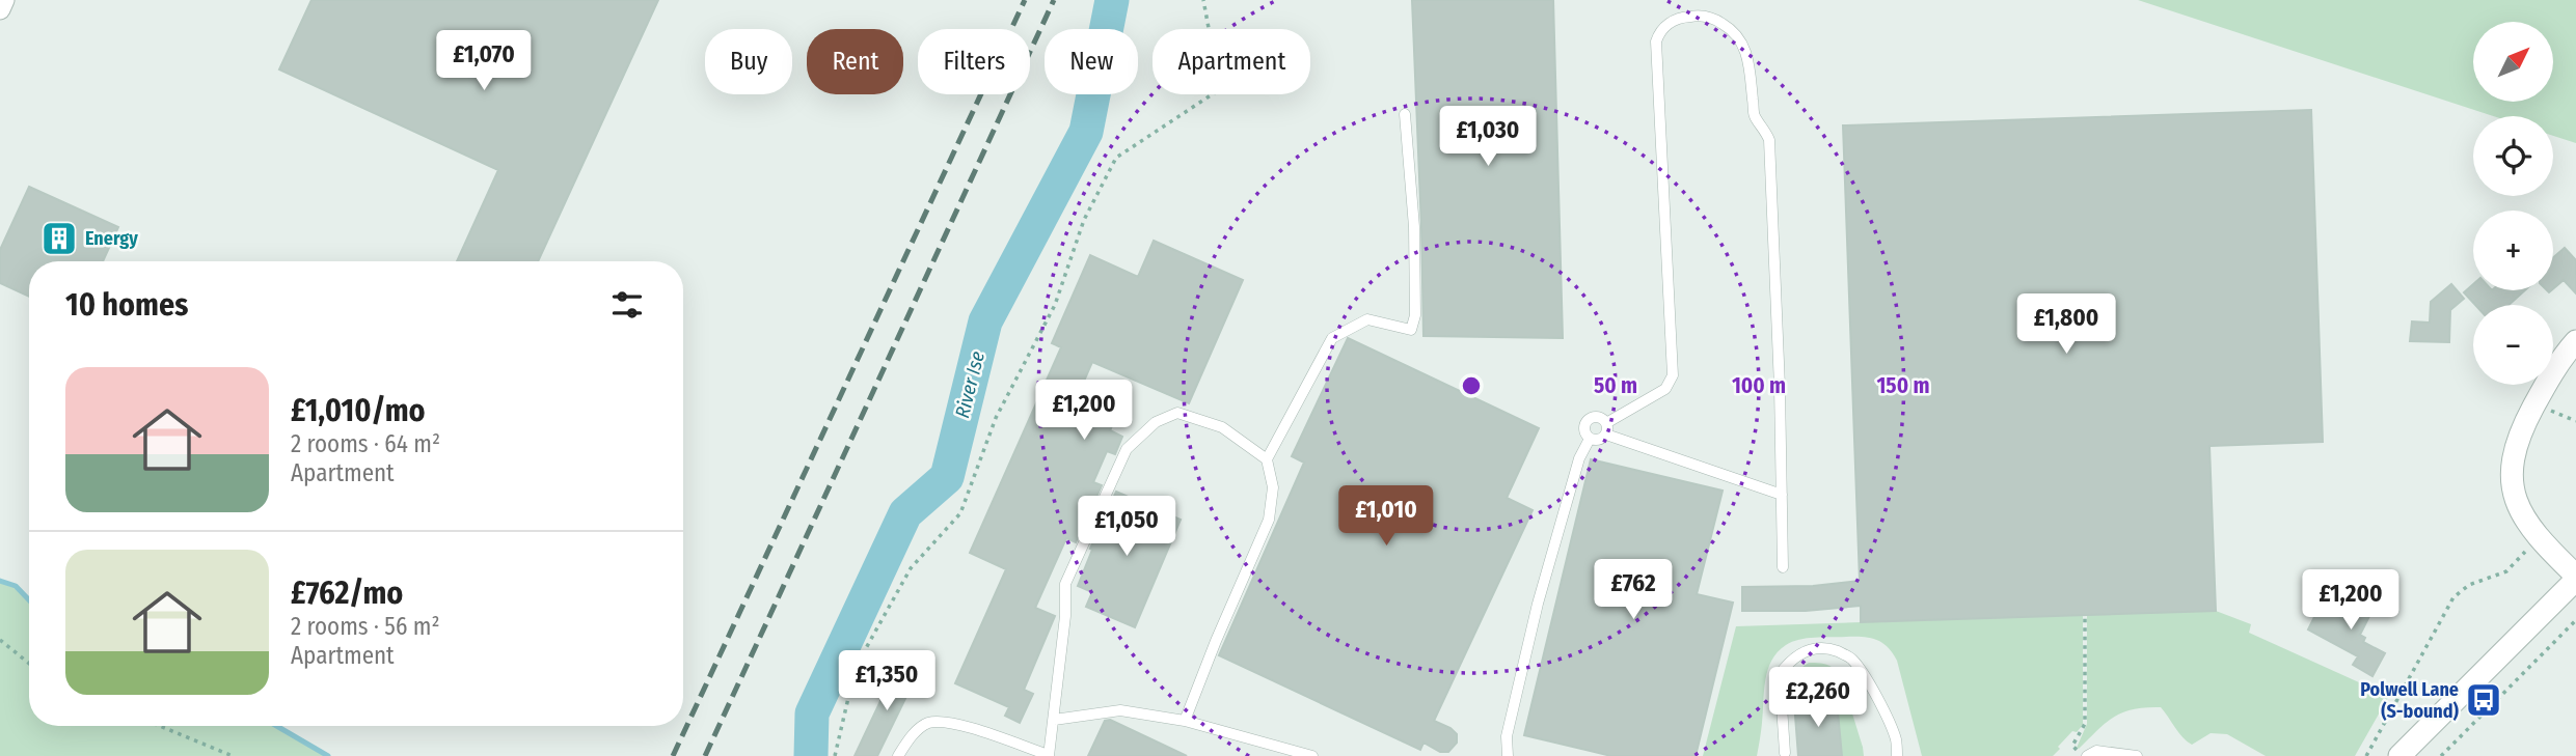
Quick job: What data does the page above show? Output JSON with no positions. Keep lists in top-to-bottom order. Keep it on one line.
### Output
{"water":["River Ise"],"places":{"building":["Energy"],"bus stop":["Polwell Lane (S-bound)"]},"north":"top right","page":{"map_buttons":["+","−"],"chip":["Buy","Rent","Filters","New","Apartment"],"price":["£1,070","£1,030","£1,800","£1,200","£1,010","£1,050","£762","£1,200","£1,350","£2,260"],"heading":"10 homes","list":[{"name":"£1,010/mo","note":"2 rooms · 64 m² · Apartment"},{"name":"£762/mo","note":"2 rooms · 56 m² · Apartment"}]},"rings":["50 m","100 m","150 m"]}
